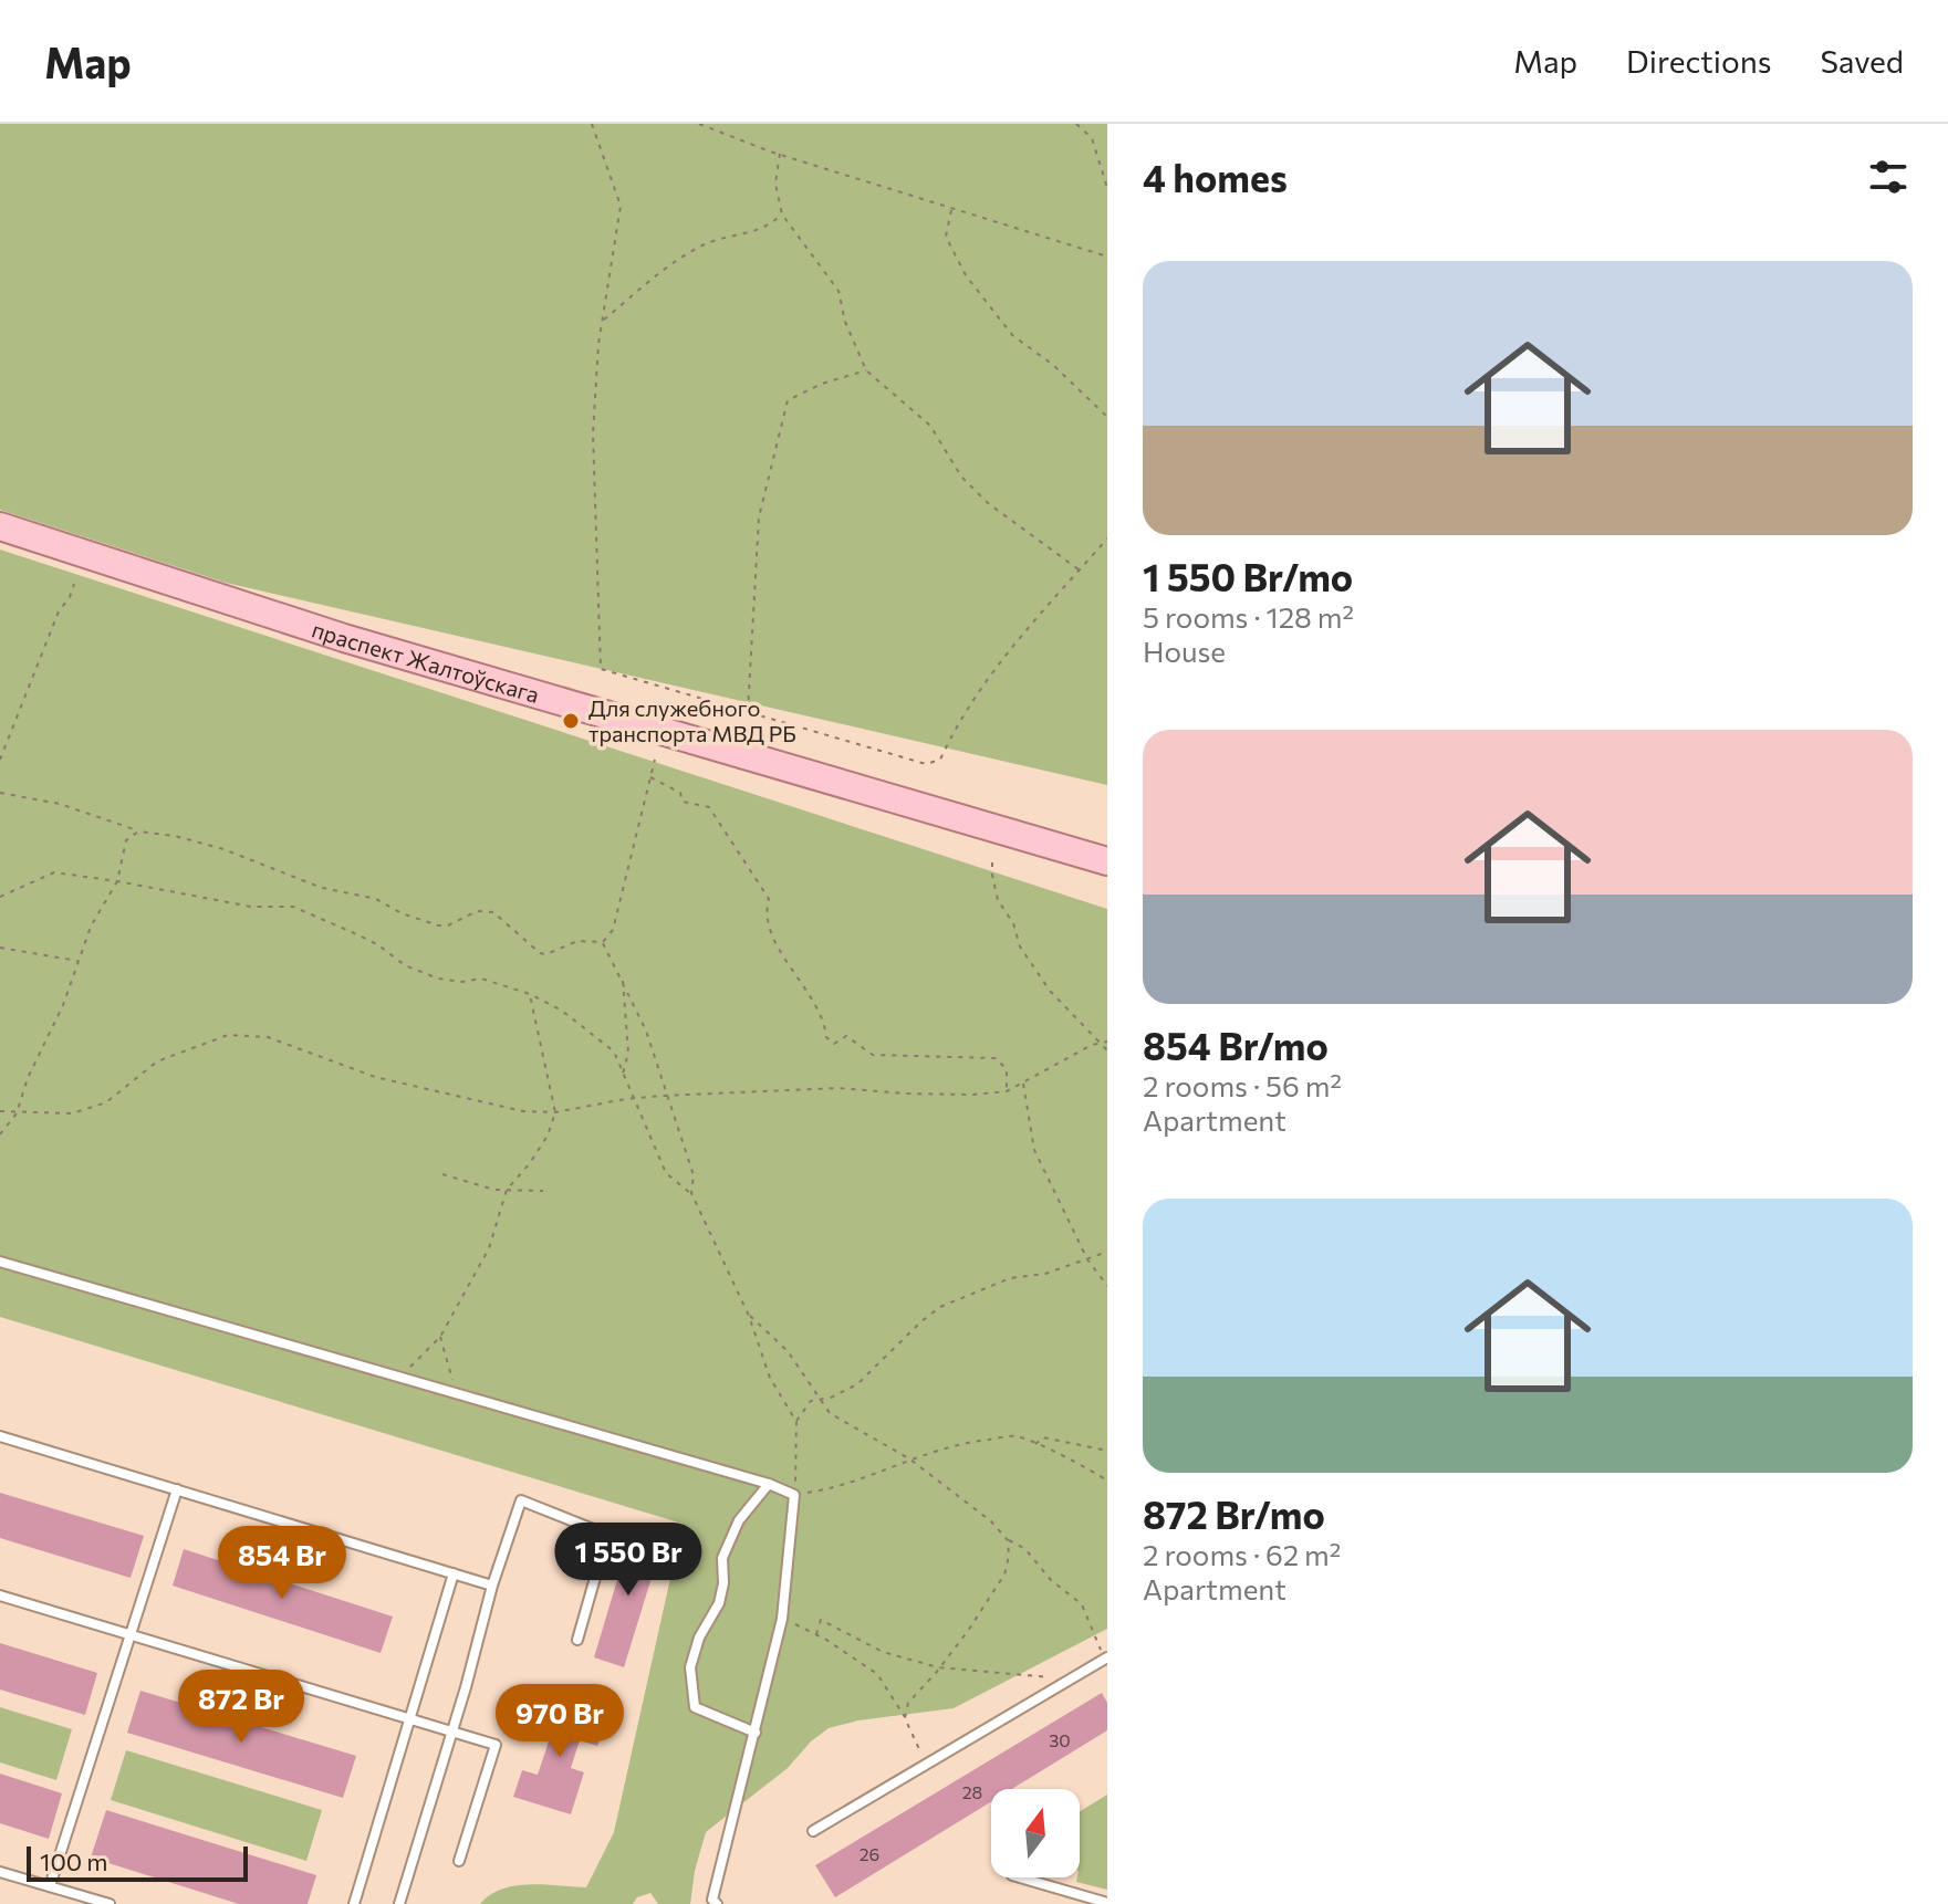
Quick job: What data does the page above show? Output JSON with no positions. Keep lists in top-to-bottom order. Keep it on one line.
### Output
{"streets":{"main road":["праспект Жалтоўскага"]},"places":["Для служебного транспорта МВД РБ"],"house_numbers":["30","28","26"],"scale_bar":"100 m","north":"top","page":{"header":"Map","nav":["Map","Directions","Saved"],"heading":"4 homes","list":[{"name":"1 550 Br/mo","note":"5 rooms · 128 m² · House"},{"name":"854 Br/mo","note":"2 rooms · 56 m² · Apartment"},{"name":"872 Br/mo","note":"2 rooms · 62 m² · Apartment"}],"price":["1 550 Br","854 Br","872 Br","970 Br"],"scale":"100 m"}}
